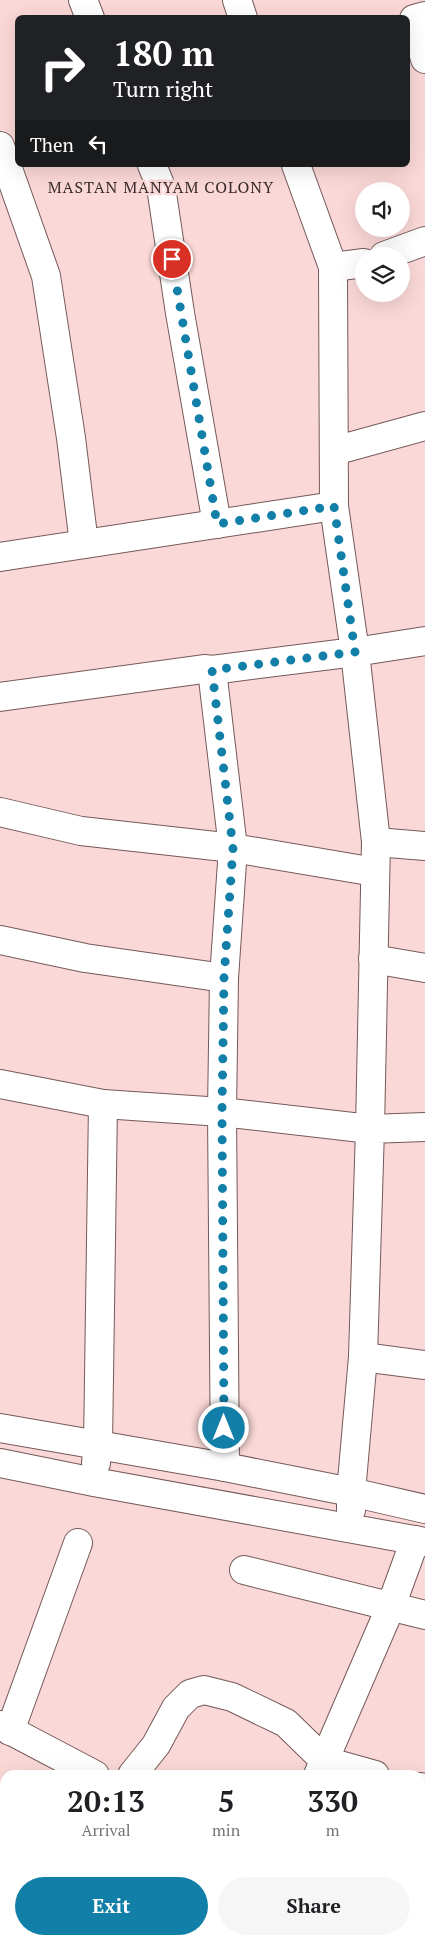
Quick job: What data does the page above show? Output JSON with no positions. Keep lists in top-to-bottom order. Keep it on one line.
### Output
{"districts":["MASTAN MANYAM COLONY"],"page":{"turn":["180 m","Turn right"],"then":"Then","eta":["20:13","Arrival","5","min","330","m"],"buttons":["Exit","Share"]}}
